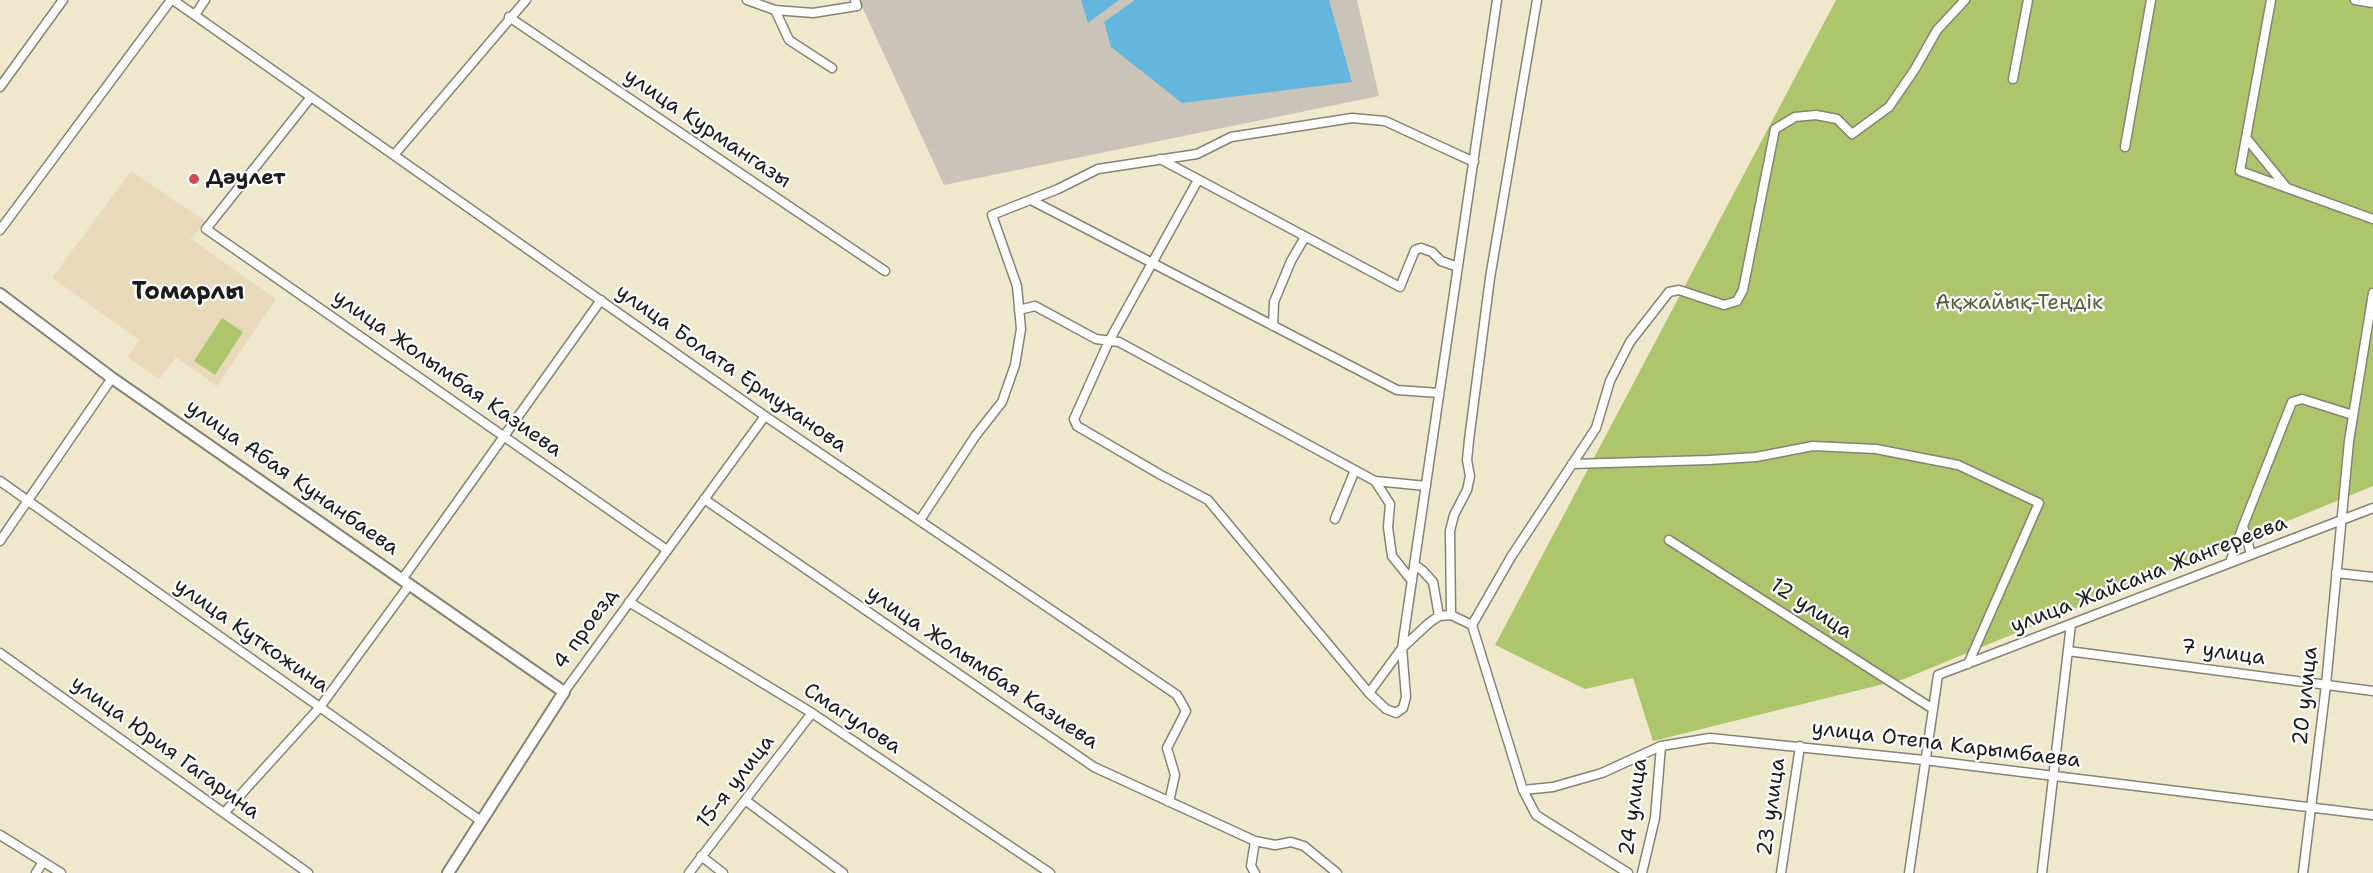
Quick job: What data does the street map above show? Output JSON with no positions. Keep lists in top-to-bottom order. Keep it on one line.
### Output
{"streets":{"street":["улица Курмангазы","улица Болата Ермуханова","улица Жолымбая Казиева","улица Абая Кунанбаева","улица Жайсана Жангереева","12 улица","4 проезд","улица Куткожина","7 улица","20 улица","Смагулова","улица Отепа Карымбаева","улица Юрия Гагарина","15-я улица","24 улица","23 улица"]},"crossings":[["улица Болата Ермуханова","улица Жолымбая Казиева"],["улица Болата Ермуханова","4 проезд"],["улица Жолымбая Казиева","4 проезд"],["улица Абая Кунанбаева","4 проезд"],["улица Жайсана Жангереева","12 улица"],["улица Жайсана Жангереева","20 улица"],["4 проезд","улица Куткожина"],["4 проезд","Смагулова"],["7 улица","20 улица"],["20 улица","улица Отепа Карымбаева"],["Смагулова","15-я улица"],["улица Отепа Карымбаева","24 улица"],["улица Отепа Карымбаева","23 улица"]],"districts":["Томарлы"],"parks":["Ақжайық-Теңдік"],"places":["Дәулет"]}
